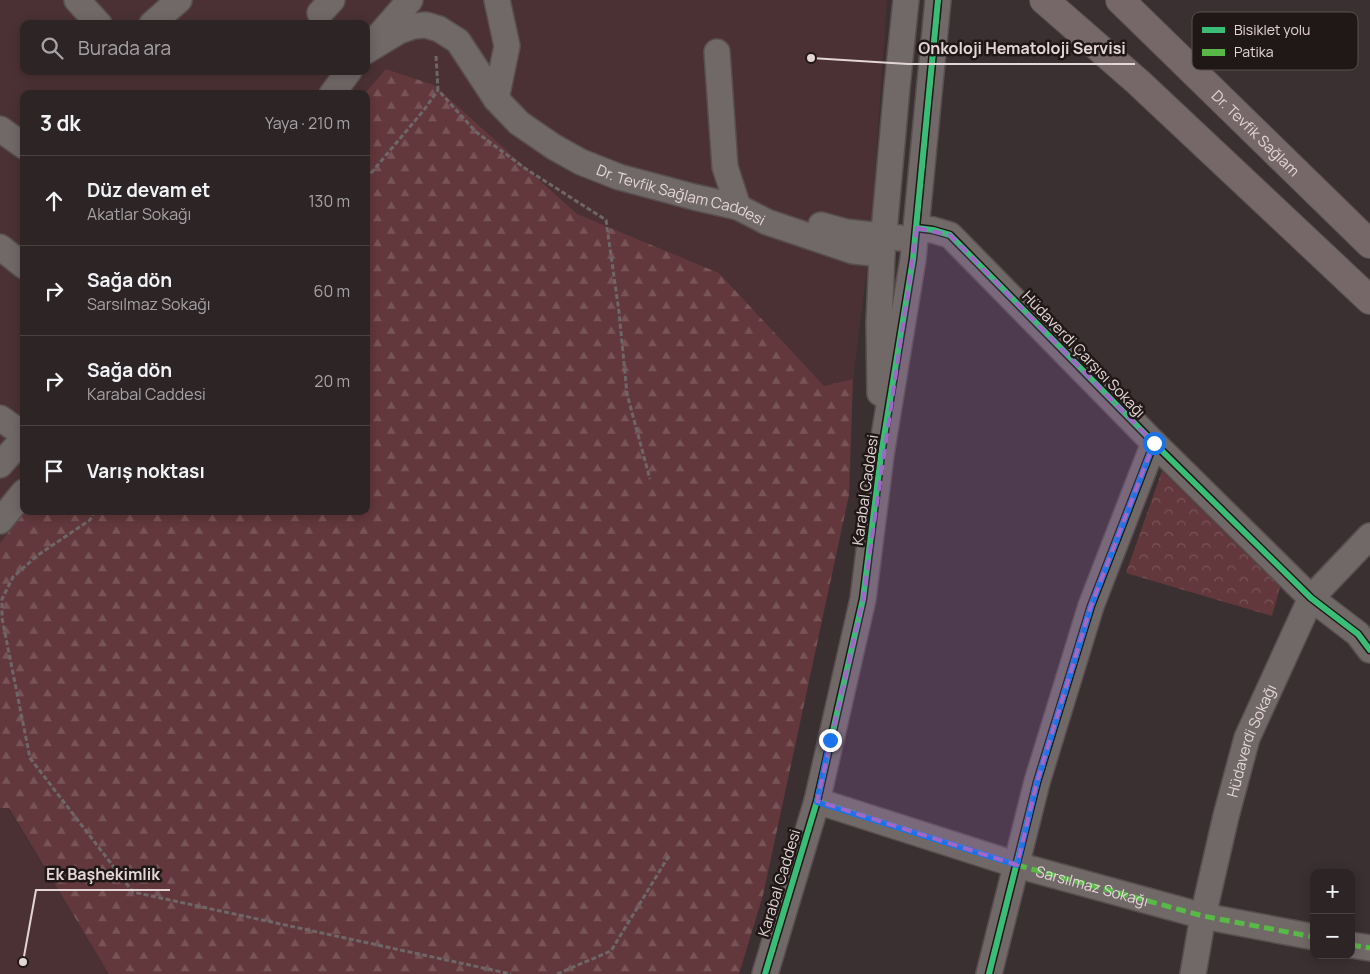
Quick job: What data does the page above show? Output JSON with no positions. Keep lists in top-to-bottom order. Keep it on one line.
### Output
{"streets":{"main road":["Dr. Tevfik Sağlam"],"street":["Dr. Tevfik Sağlam Caddesi","Hüdaverdi Çarşısı Sokağı","Karabal Caddesi","Hüdaverdi Sokağı","Sarsılmaz Sokağı"]},"crossings":[["Dr. Tevfik Sağlam Caddesi","Hüdaverdi Çarşısı Sokağı"],["Dr. Tevfik Sağlam Caddesi","Karabal Caddesi"],["Hüdaverdi Çarşısı Sokağı","Karabal Caddesi"],["Hüdaverdi Çarşısı Sokağı","Hüdaverdi Sokağı"],["Karabal Caddesi","Sarsılmaz Sokağı"],["Hüdaverdi Sokağı","Sarsılmaz Sokağı"]],"places":["Onkoloji Hematoloji Servisi","Ek Başhekimlik"],"legend":["Bisiklet yolu","Patika"],"page":{"search":"Burada ara","heading":["3 dk","Yaya · 210 m"],"list":[["Düz devam et","Akatlar Sokağı","130 m"],["Sağa dön","Sarsılmaz Sokağı","60 m"],["Sağa dön","Karabal Caddesi","20 m"],"Varış noktası"],"map_buttons":["+","−"]}}
